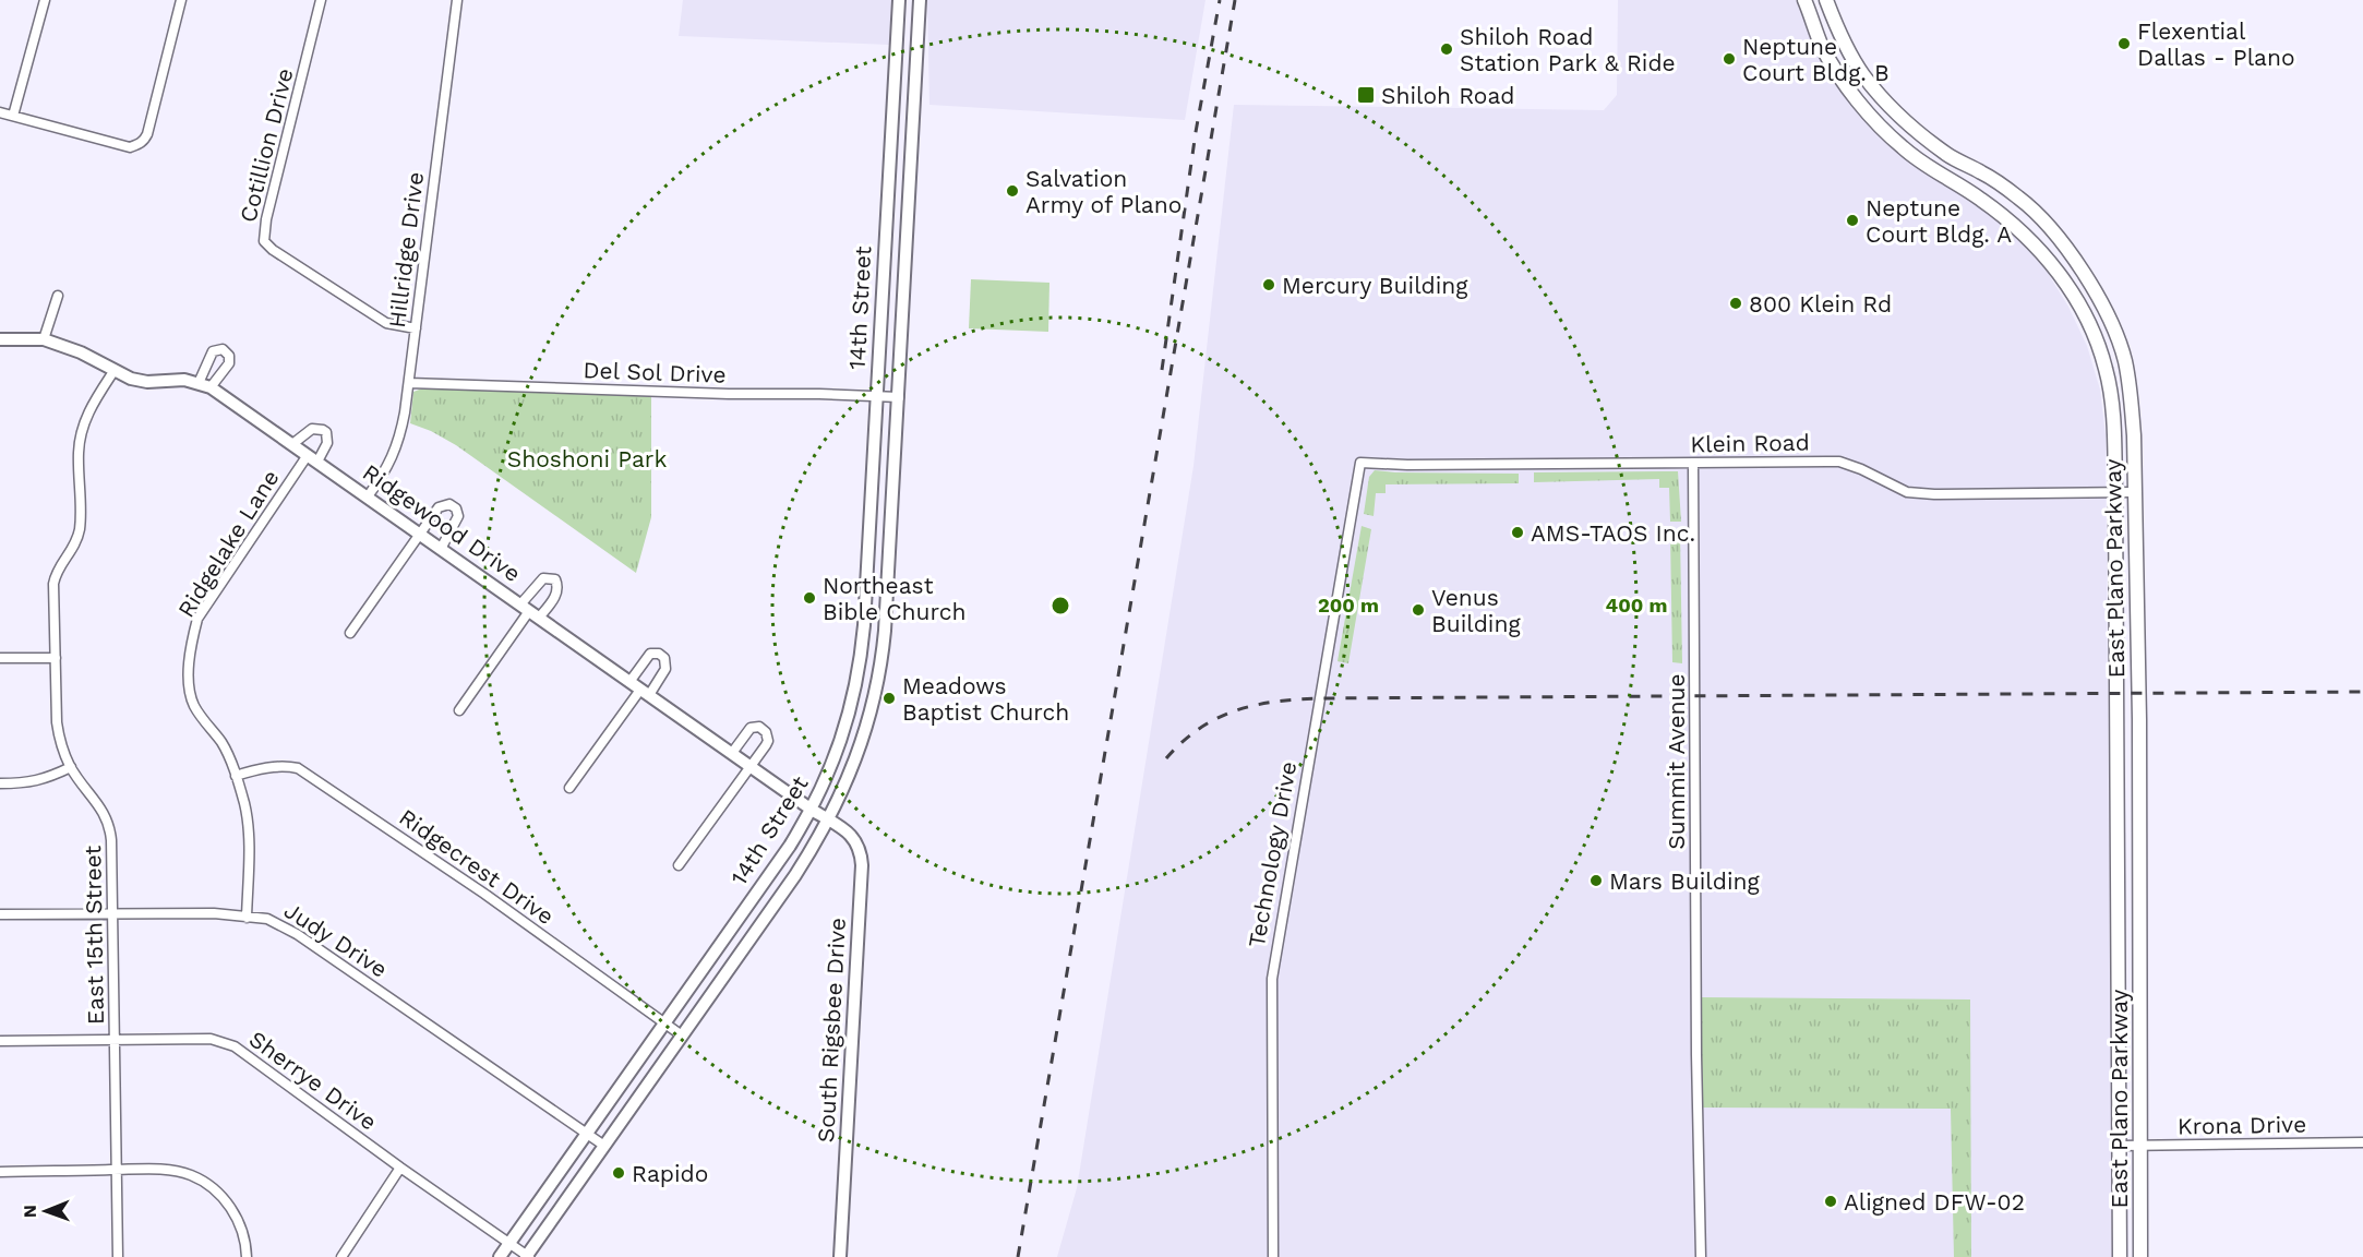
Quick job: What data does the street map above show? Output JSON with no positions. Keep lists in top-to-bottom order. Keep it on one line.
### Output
{"streets":{"main road":["14th Street","Ridgewood Drive","East Plano Parkway","South Rigsbee Drive"],"street":["Cotillion Drive","Hillridge Drive","Del Sol Drive","Klein Road","Ridgelake Lane","Summit Avenue","Technology Drive","Ridgecrest Drive","East 15th Street","Judy Drive","Sherrye Drive","Krona Drive"]},"crossings":[["Cotillion Drive","Hillridge Drive"],["Hillridge Drive","Del Sol Drive"],["Hillridge Drive","Ridgewood Drive"],["14th Street","Del Sol Drive"],["14th Street","Ridgewood Drive"],["14th Street","Ridgecrest Drive"],["14th Street","Judy Drive"],["14th Street","South Rigsbee Drive"],["14th Street","Sherrye Drive"],["Klein Road","East Plano Parkway"],["Klein Road","Summit Avenue"],["Klein Road","Technology Drive"],["Ridgewood Drive","Ridgelake Lane"],["Ridgewood Drive","East 15th Street"],["Ridgewood Drive","South Rigsbee Drive"],["Ridgelake Lane","Ridgecrest Drive"],["Ridgelake Lane","Judy Drive"],["East Plano Parkway","Krona Drive"],["East 15th Street","Judy Drive"],["East 15th Street","Sherrye Drive"]],"parks":["Shoshoni Park"],"places":{"other":["Flexential Dallas - Plano","Shiloh Road Station Park & Ride","Neptune Court Bldg. B","Salvation Army of Plano","Neptune Court Bldg. A","Mercury Building","800 Klein Rd","AMS-TAOS Inc.","Northeast Bible Church","Venus Building","Meadows Baptist Church","Mars Building","Rapido","Aligned DFW-02"],"transit":["Shiloh Road"]},"north":"left","rings":["200 m","400 m"]}
